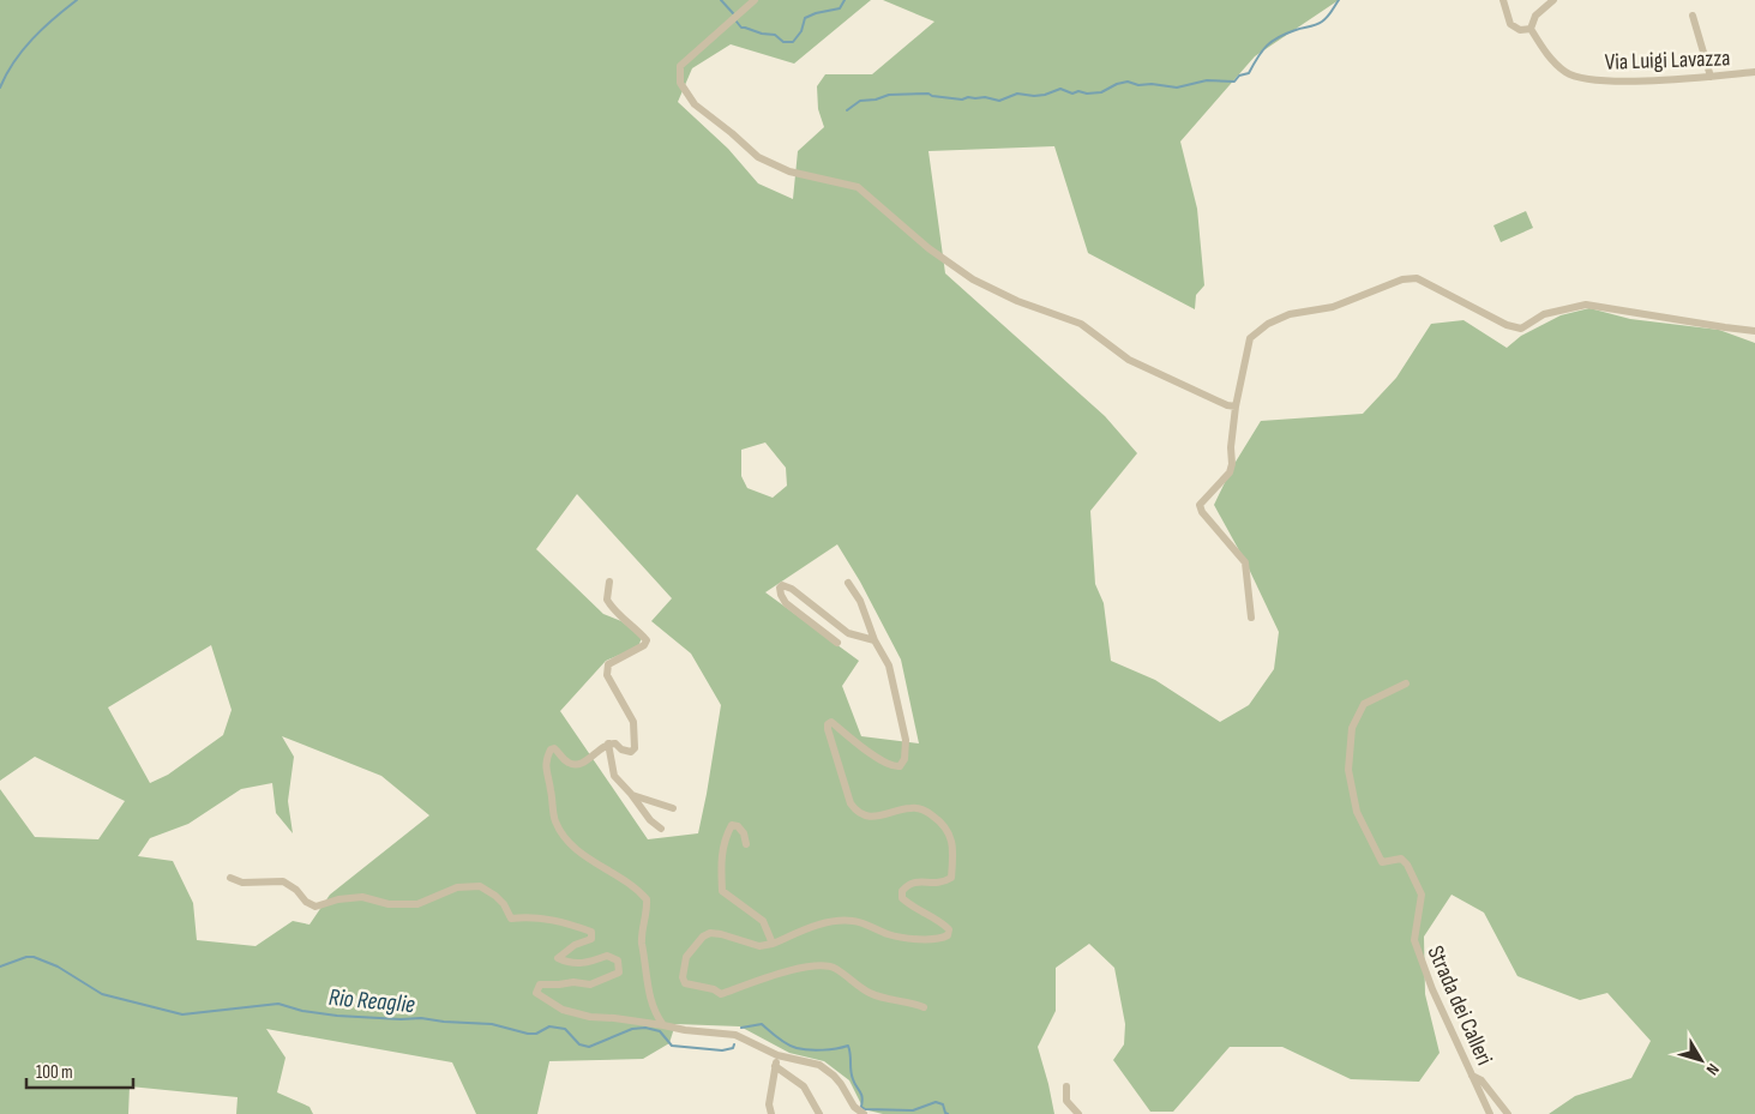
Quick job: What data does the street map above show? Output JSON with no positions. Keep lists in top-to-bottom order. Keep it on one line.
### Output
{"streets":{"street":["Via Luigi Lavazza","Strada dei Calleri"]},"water":["Rio Reaglie"],"scale_bar":"100 m","north":"bottom right"}
